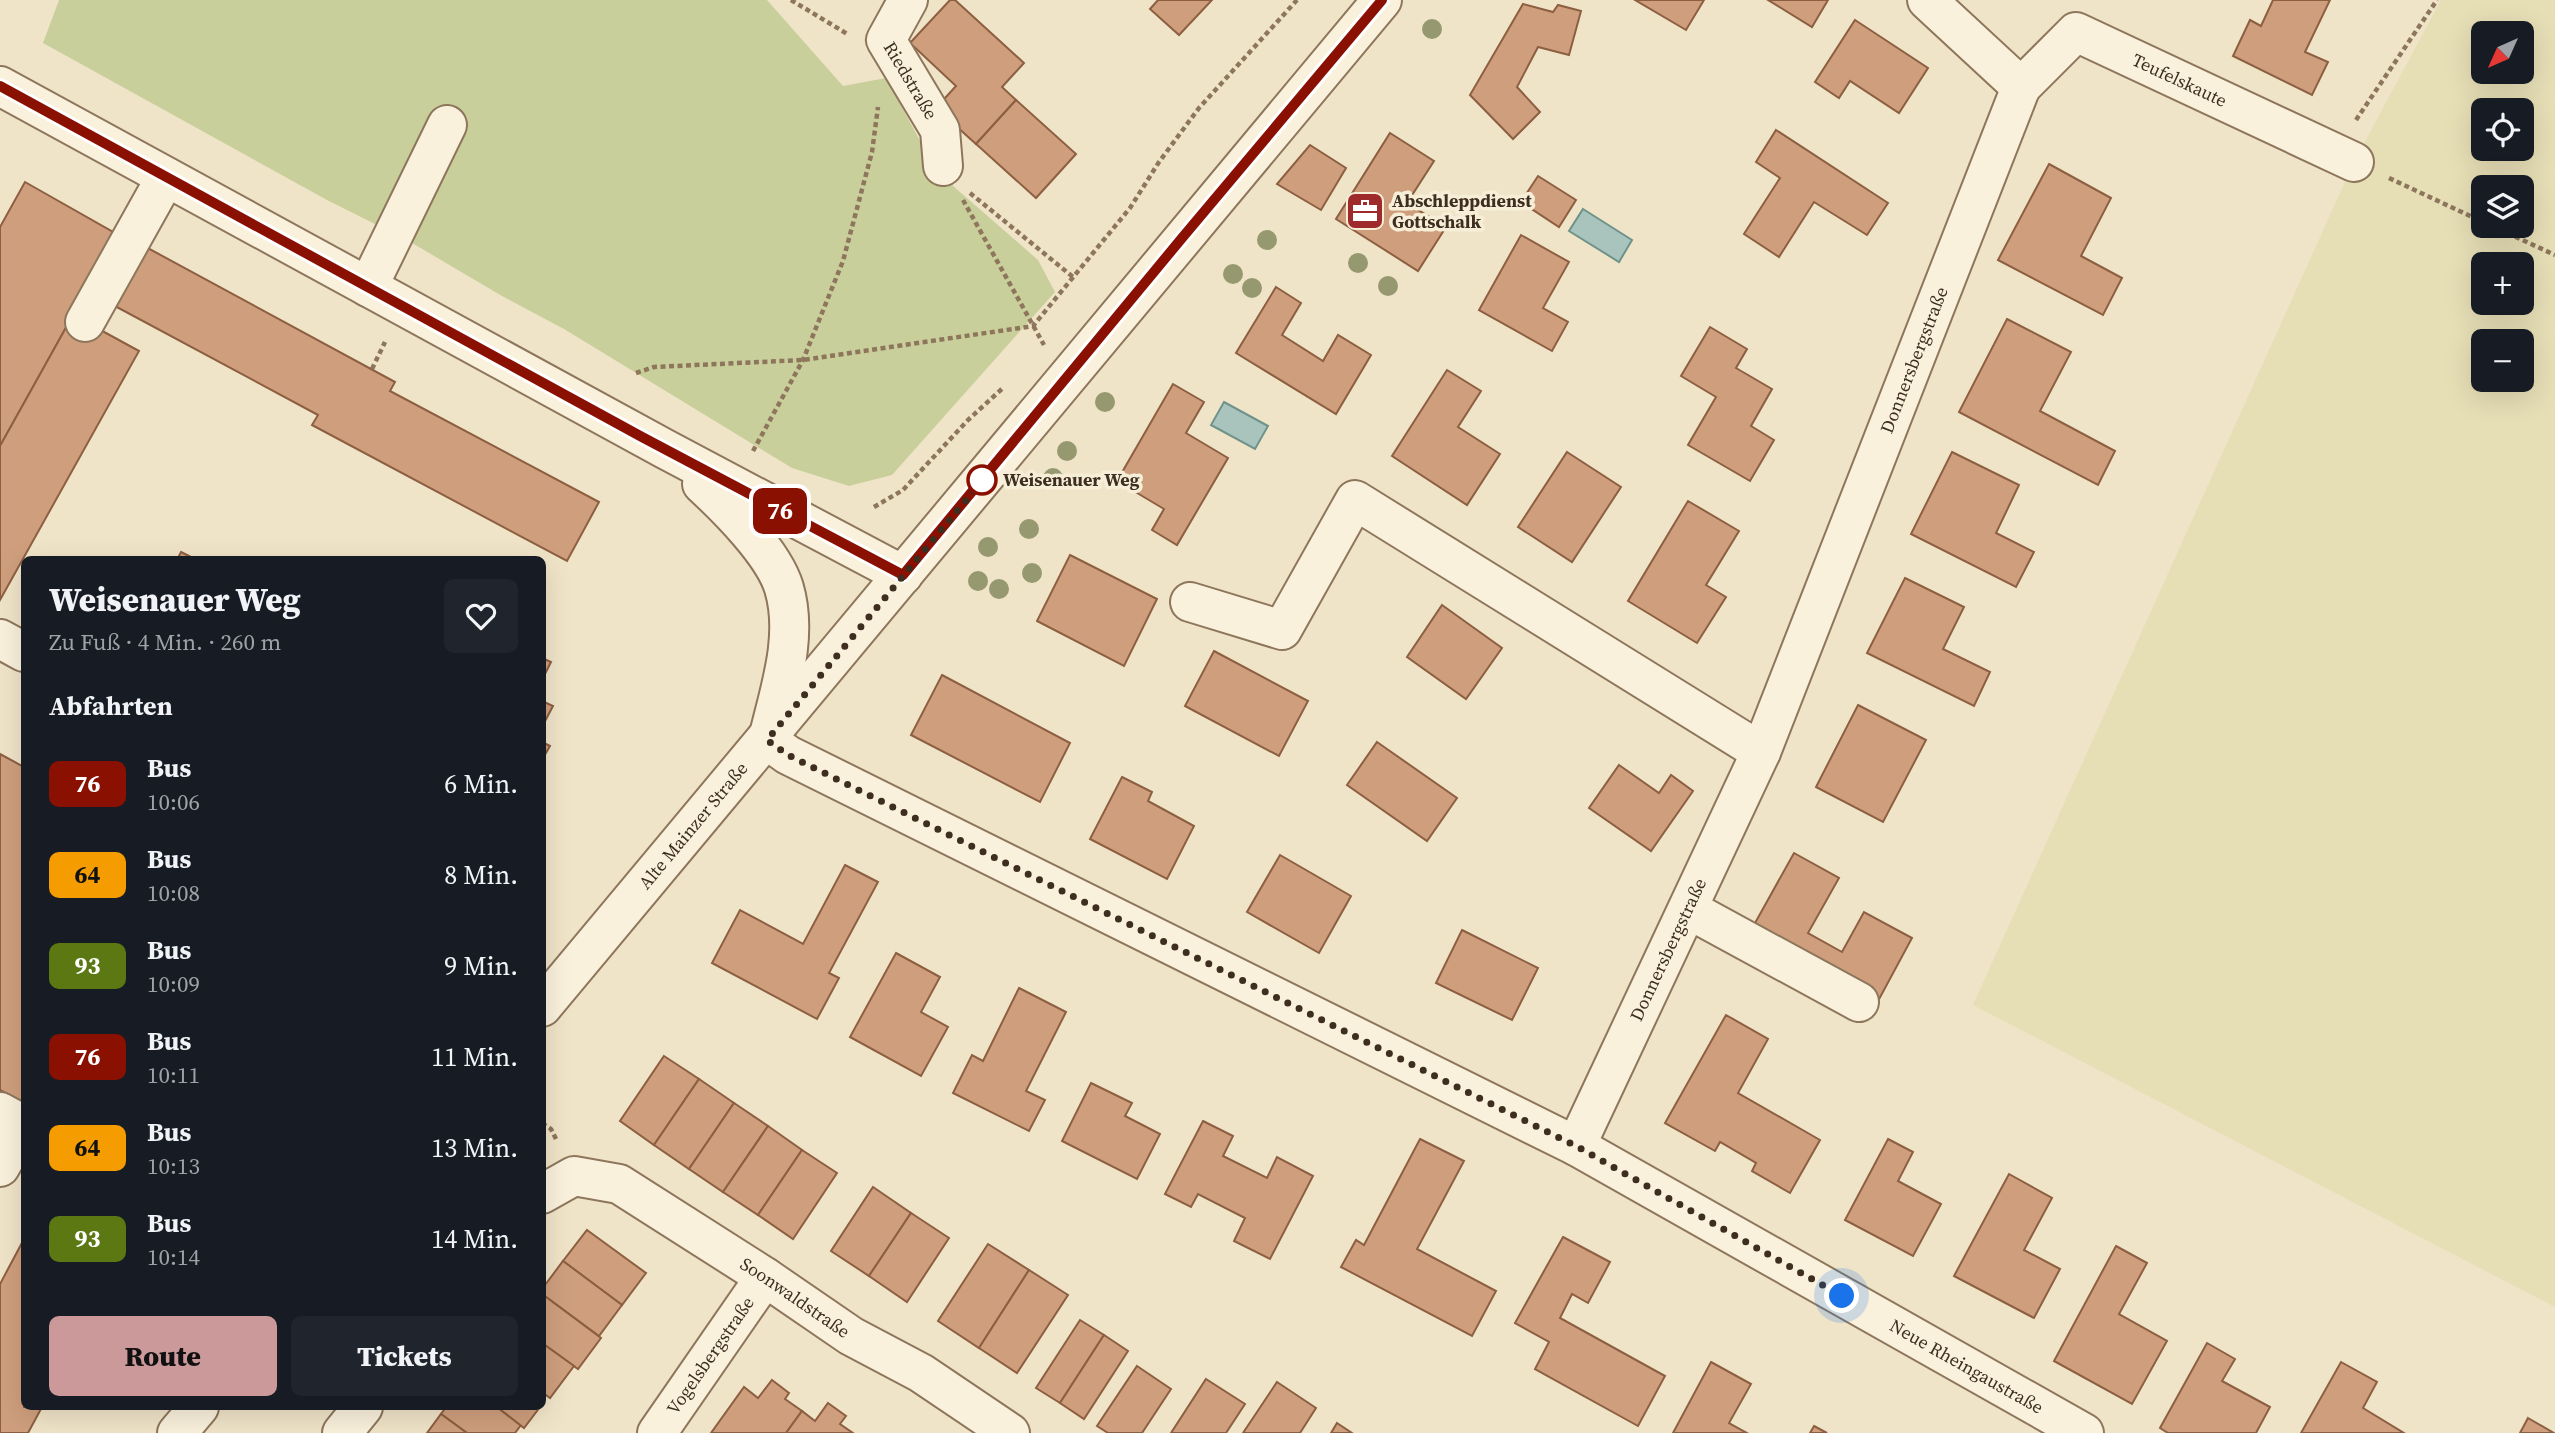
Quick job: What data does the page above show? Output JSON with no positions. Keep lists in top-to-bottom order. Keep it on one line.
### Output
{"streets":{"street":["Riedstraße","Teufelskaute","Donnersbergstraße","Alte Mainzer Straße","Soonwaldstraße","Vogelsbergstraße","Neue Rheingaustraße"]},"crossings":[["Teufelskaute","Donnersbergstraße"],["Donnersbergstraße","Neue Rheingaustraße"],["Alte Mainzer Straße","Neue Rheingaustraße"],["Soonwaldstraße","Vogelsbergstraße"]],"places":{"office":["Abschleppdienst Gottschalk"],"other":["Weisenauer Weg"]},"lines":["bus line 76"],"north":"bottom left","page":{"on_map":"76","map_buttons":["+","−"],"heading":[["Weisenauer Weg","Zu Fuß · 4 Min. · 260 m"],"Abfahrten"],"list":[{"mark":"76","name":"Bus","note":"10:06","value":"6 Min."},{"mark":"64","name":"Bus","note":"10:08","value":"8 Min."},{"mark":"93","name":"Bus","note":"10:09","value":"9 Min."},{"mark":"76","name":"Bus","note":"10:11","value":"11 Min."},{"mark":"64","name":"Bus","note":"10:13","value":"13 Min."},{"mark":"93","name":"Bus","note":"10:14","value":"14 Min."}],"buttons":["Route","Tickets"]}}
